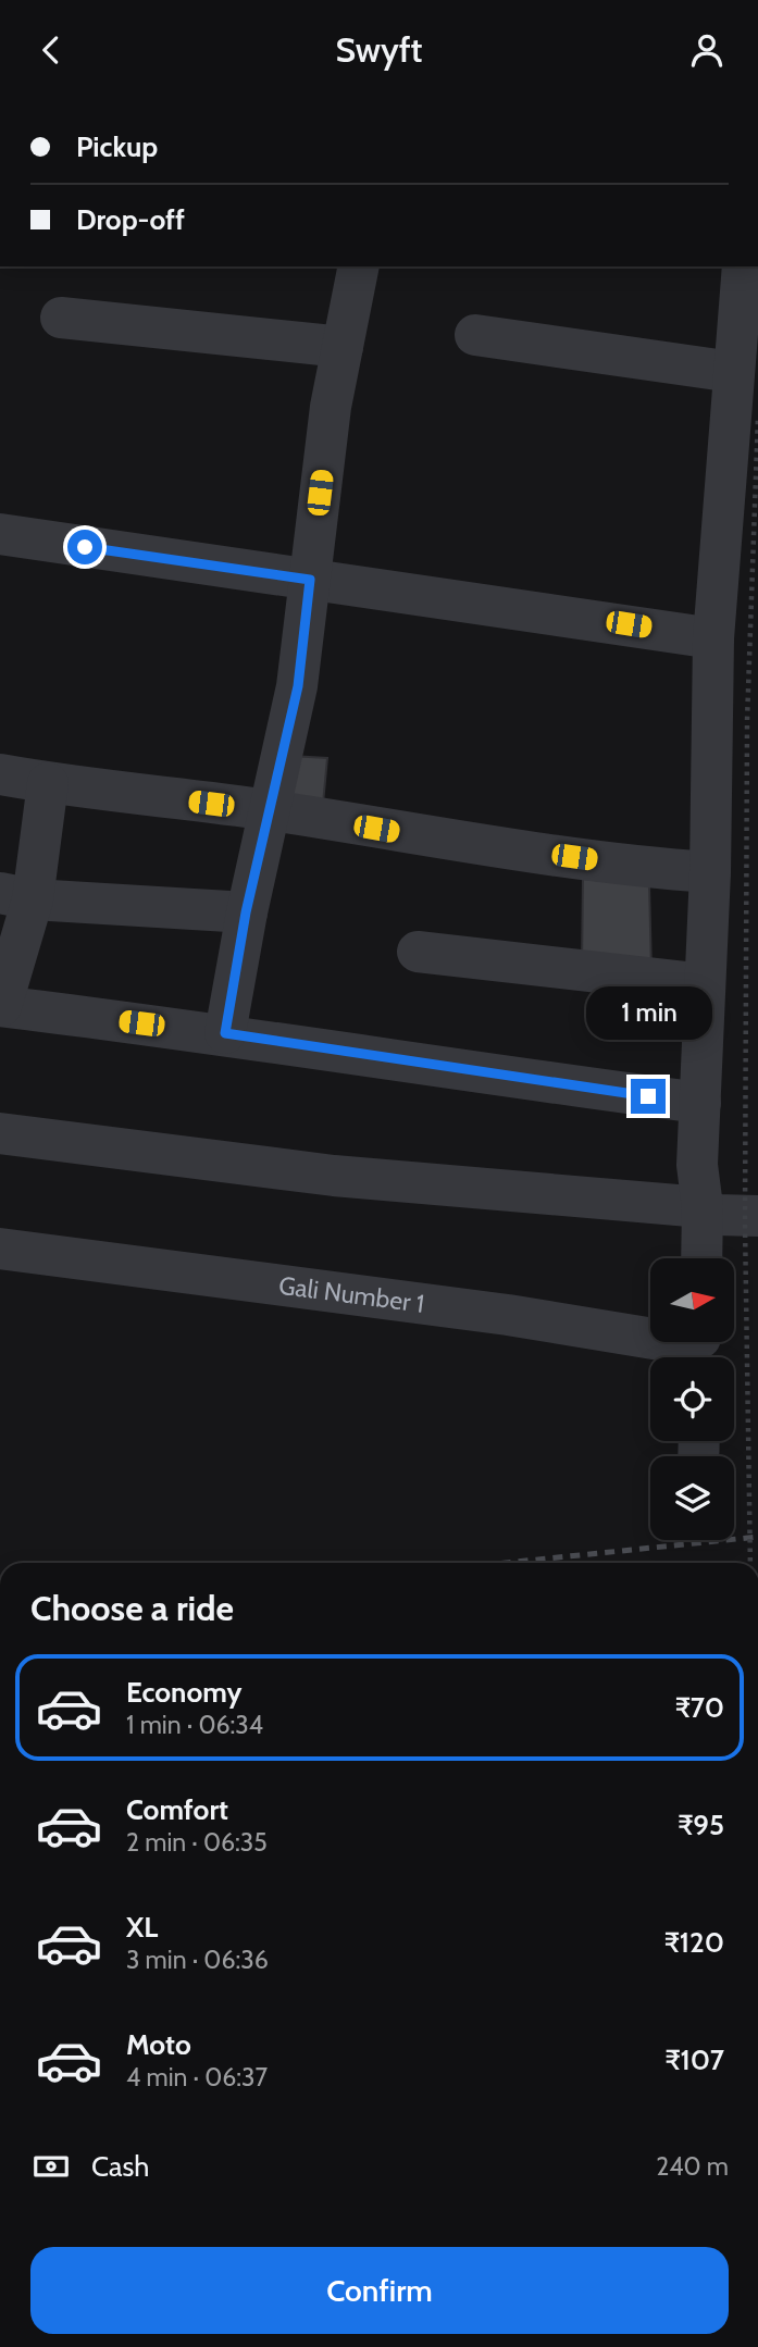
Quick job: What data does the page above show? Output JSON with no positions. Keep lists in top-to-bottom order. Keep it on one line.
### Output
{"streets":{"street":["Gali Number 1"]},"north":"right","page":{"header":"Swyft","banner":["Pickup","Drop-off"],"bubble":"1 min","heading":"Choose a ride","list":[{"name":"Economy","note":"1 min · 06:34","value":"₹70"},{"name":"Comfort","note":"2 min · 06:35","value":"₹95"},{"name":"XL","note":"3 min · 06:36","value":"₹120"},{"name":"Moto","note":"4 min · 06:37","value":"₹107"}],"pay":["Cash","240 m"],"buttons":"Confirm"}}
